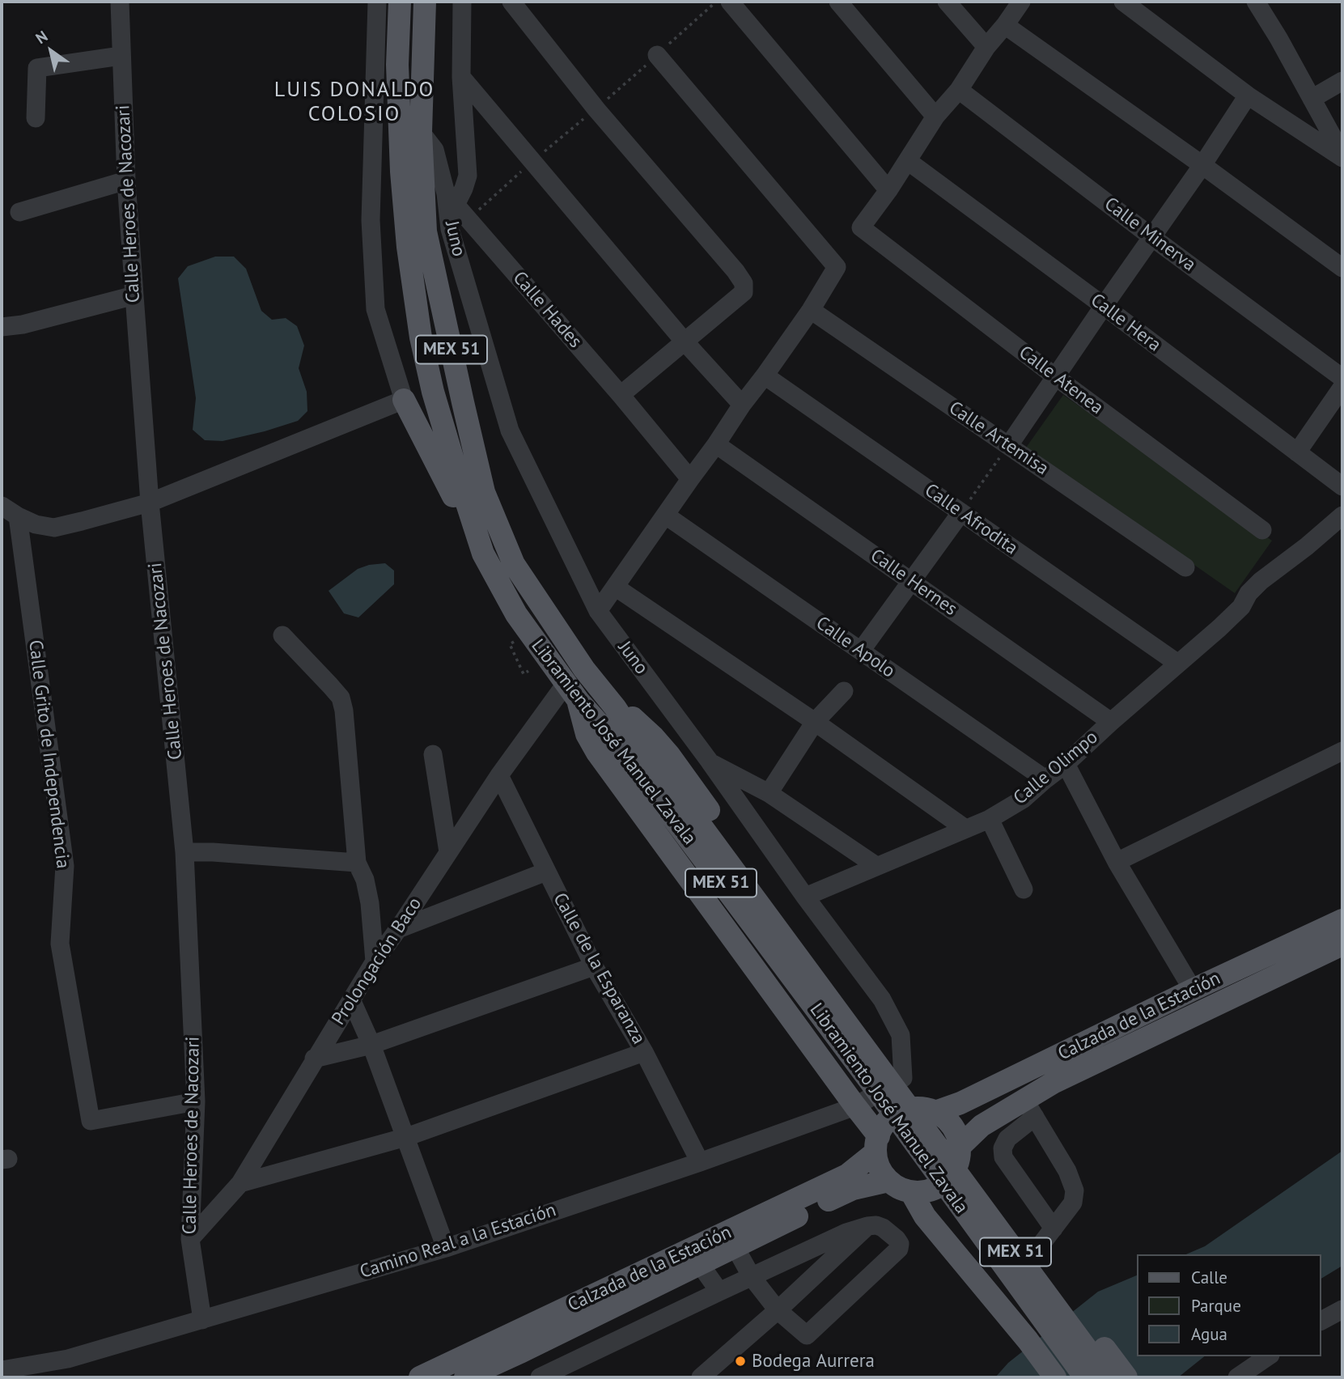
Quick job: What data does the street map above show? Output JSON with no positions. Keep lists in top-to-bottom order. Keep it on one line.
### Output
{"streets":{"main road":["MEX 51","Libramiento José Manuel Zavala","Calzada de la Estación"],"street":["Calle Heroes de Nacozari","Calle Minerva","Juno","Calle Hades","Calle Hera","Calle Atenea","Calle Artemisa","Calle Afrodita","Calle Hernes","Calle Apolo","Calle Grito de Independencia","Calle Olimpo","Prolongación Baco","Calle de la Esparanza","Camino Real a la Estación"]},"crossings":[["Calle Heroes de Nacozari","Calle Grito de Independencia"],["Calle Heroes de Nacozari","Prolongación Baco"],["Calle Heroes de Nacozari","Camino Real a la Estación"],["Juno","Calle Hades"],["Juno","Libramiento José Manuel Zavala"],["Juno","Calle Olimpo"],["Juno","Camino Real a la Estación"],["Calle Hades","Libramiento José Manuel Zavala"],["Calle Afrodita","Calle Olimpo"],["Calle Hernes","Calle Olimpo"],["Calle Apolo","Calle Olimpo"],["Libramiento José Manuel Zavala","Prolongación Baco"],["Libramiento José Manuel Zavala","Camino Real a la Estación"],["Prolongación Baco","Calle de la Esparanza"],["Calle de la Esparanza","Camino Real a la Estación"]],"districts":["LUIS DONALDO COLOSIO"],"places":["Bodega Aurrera"],"legend":["Calle","Parque","Agua"],"north":"top left"}
